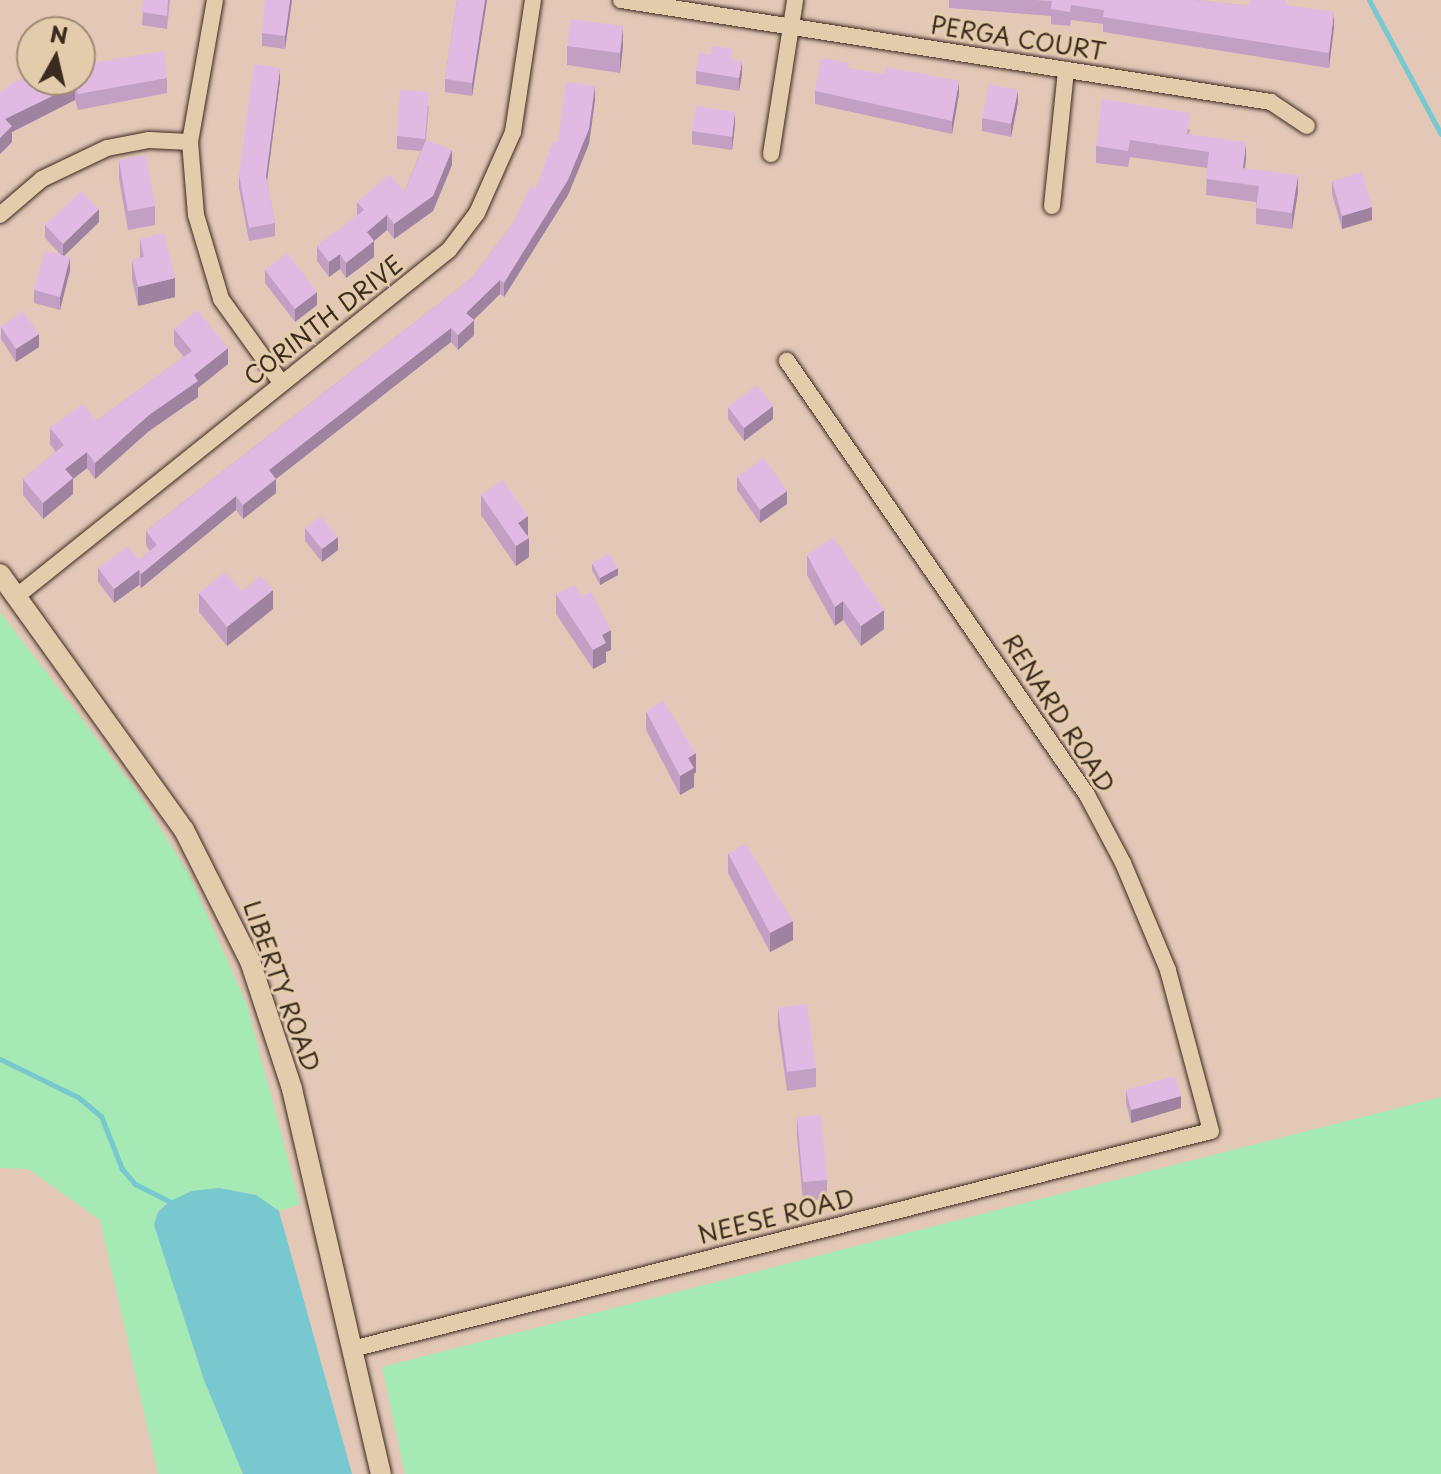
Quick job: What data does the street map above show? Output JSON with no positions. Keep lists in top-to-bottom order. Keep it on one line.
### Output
{"streets":{"street":["PERGA COURT","CORINTH DRIVE","RENARD ROAD","LIBERTY ROAD","NEESE ROAD"]},"crossings":[["CORINTH DRIVE","LIBERTY ROAD"],["RENARD ROAD","NEESE ROAD"],["LIBERTY ROAD","NEESE ROAD"]],"north":"top"}
